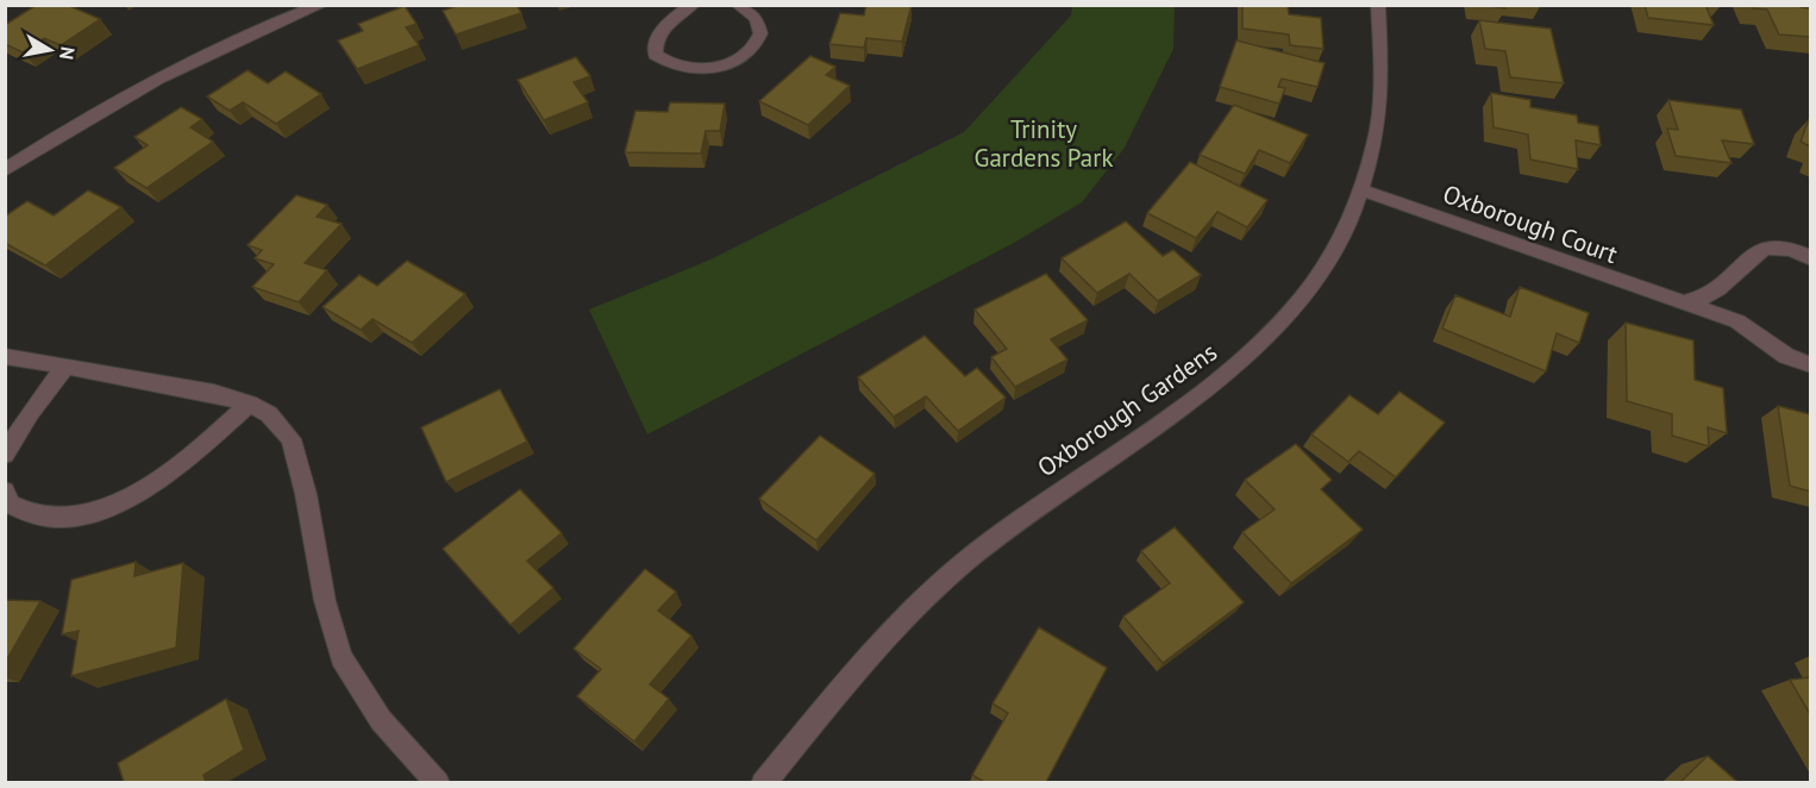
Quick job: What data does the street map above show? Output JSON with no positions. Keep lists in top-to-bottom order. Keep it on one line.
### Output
{"streets":{"street":["Oxborough Court","Oxborough Gardens"]},"crossings":[["Oxborough Court","Oxborough Gardens"]],"parks":["Trinity Gardens Park"],"north":"right"}
